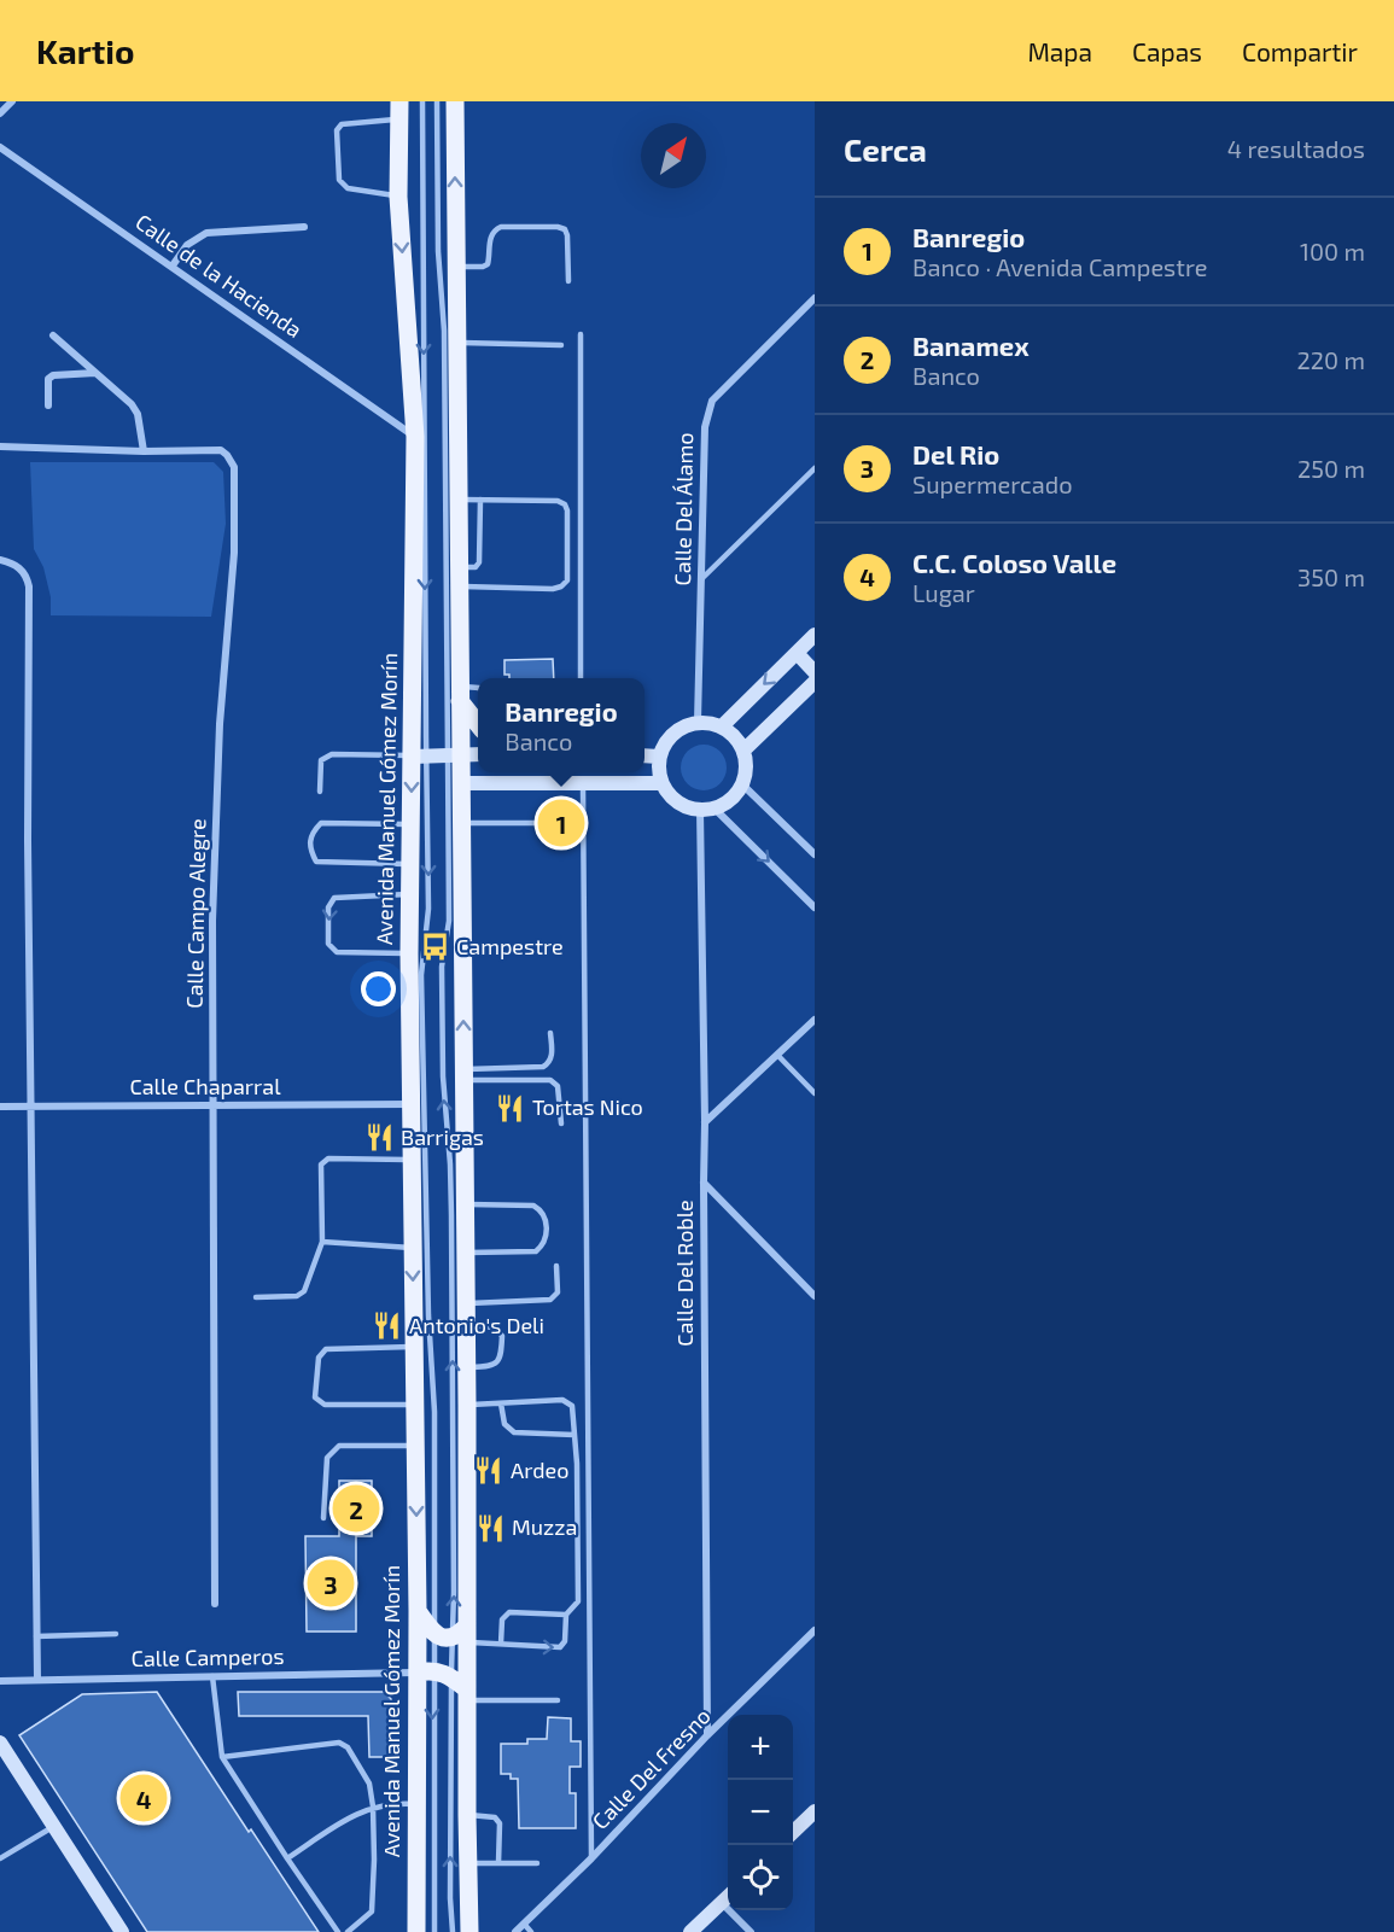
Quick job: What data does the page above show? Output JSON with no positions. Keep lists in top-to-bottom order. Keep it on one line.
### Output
{"streets":{"main road":["Avenida Manuel Gómez Morín"],"street":["Calle de la Hacienda","Calle Del Álamo","Calle Campo Alegre","Calle Chaparral","Calle Del Roble","Calle Camperos","Calle Del Fresno"]},"crossings":[["Calle de la Hacienda","Avenida Manuel Gómez Morín"],["Calle Del Álamo","Calle Del Roble"],["Avenida Manuel Gómez Morín","Calle Chaparral"],["Avenida Manuel Gómez Morín","Calle Camperos"],["Calle Campo Alegre","Calle Chaparral"],["Calle Del Roble","Calle Del Fresno"]],"places":{"bus stop":["Campestre"],"restaurant":["Tortas Nico","Barrigas","Antonio's Deli","Ardeo","Muzza"]},"north":"top right","page":{"header":"Kartio","nav":["Mapa","Capas","Compartir"],"heading":["Cerca","4 resultados"],"list":[{"mark":"1","name":"Banregio","note":"Banco · Avenida Campestre","value":"100 m"},{"mark":"2","name":"Banamex","note":"Banco","value":"220 m"},{"mark":"3","name":"Del Rio","note":"Supermercado","value":"250 m"},{"mark":"4","name":"C.C. Coloso Valle","note":"Lugar","value":"350 m"}],"popup":["Banregio","Banco"],"pins":["1","2","3","4"],"map_buttons":["+","−"]}}
